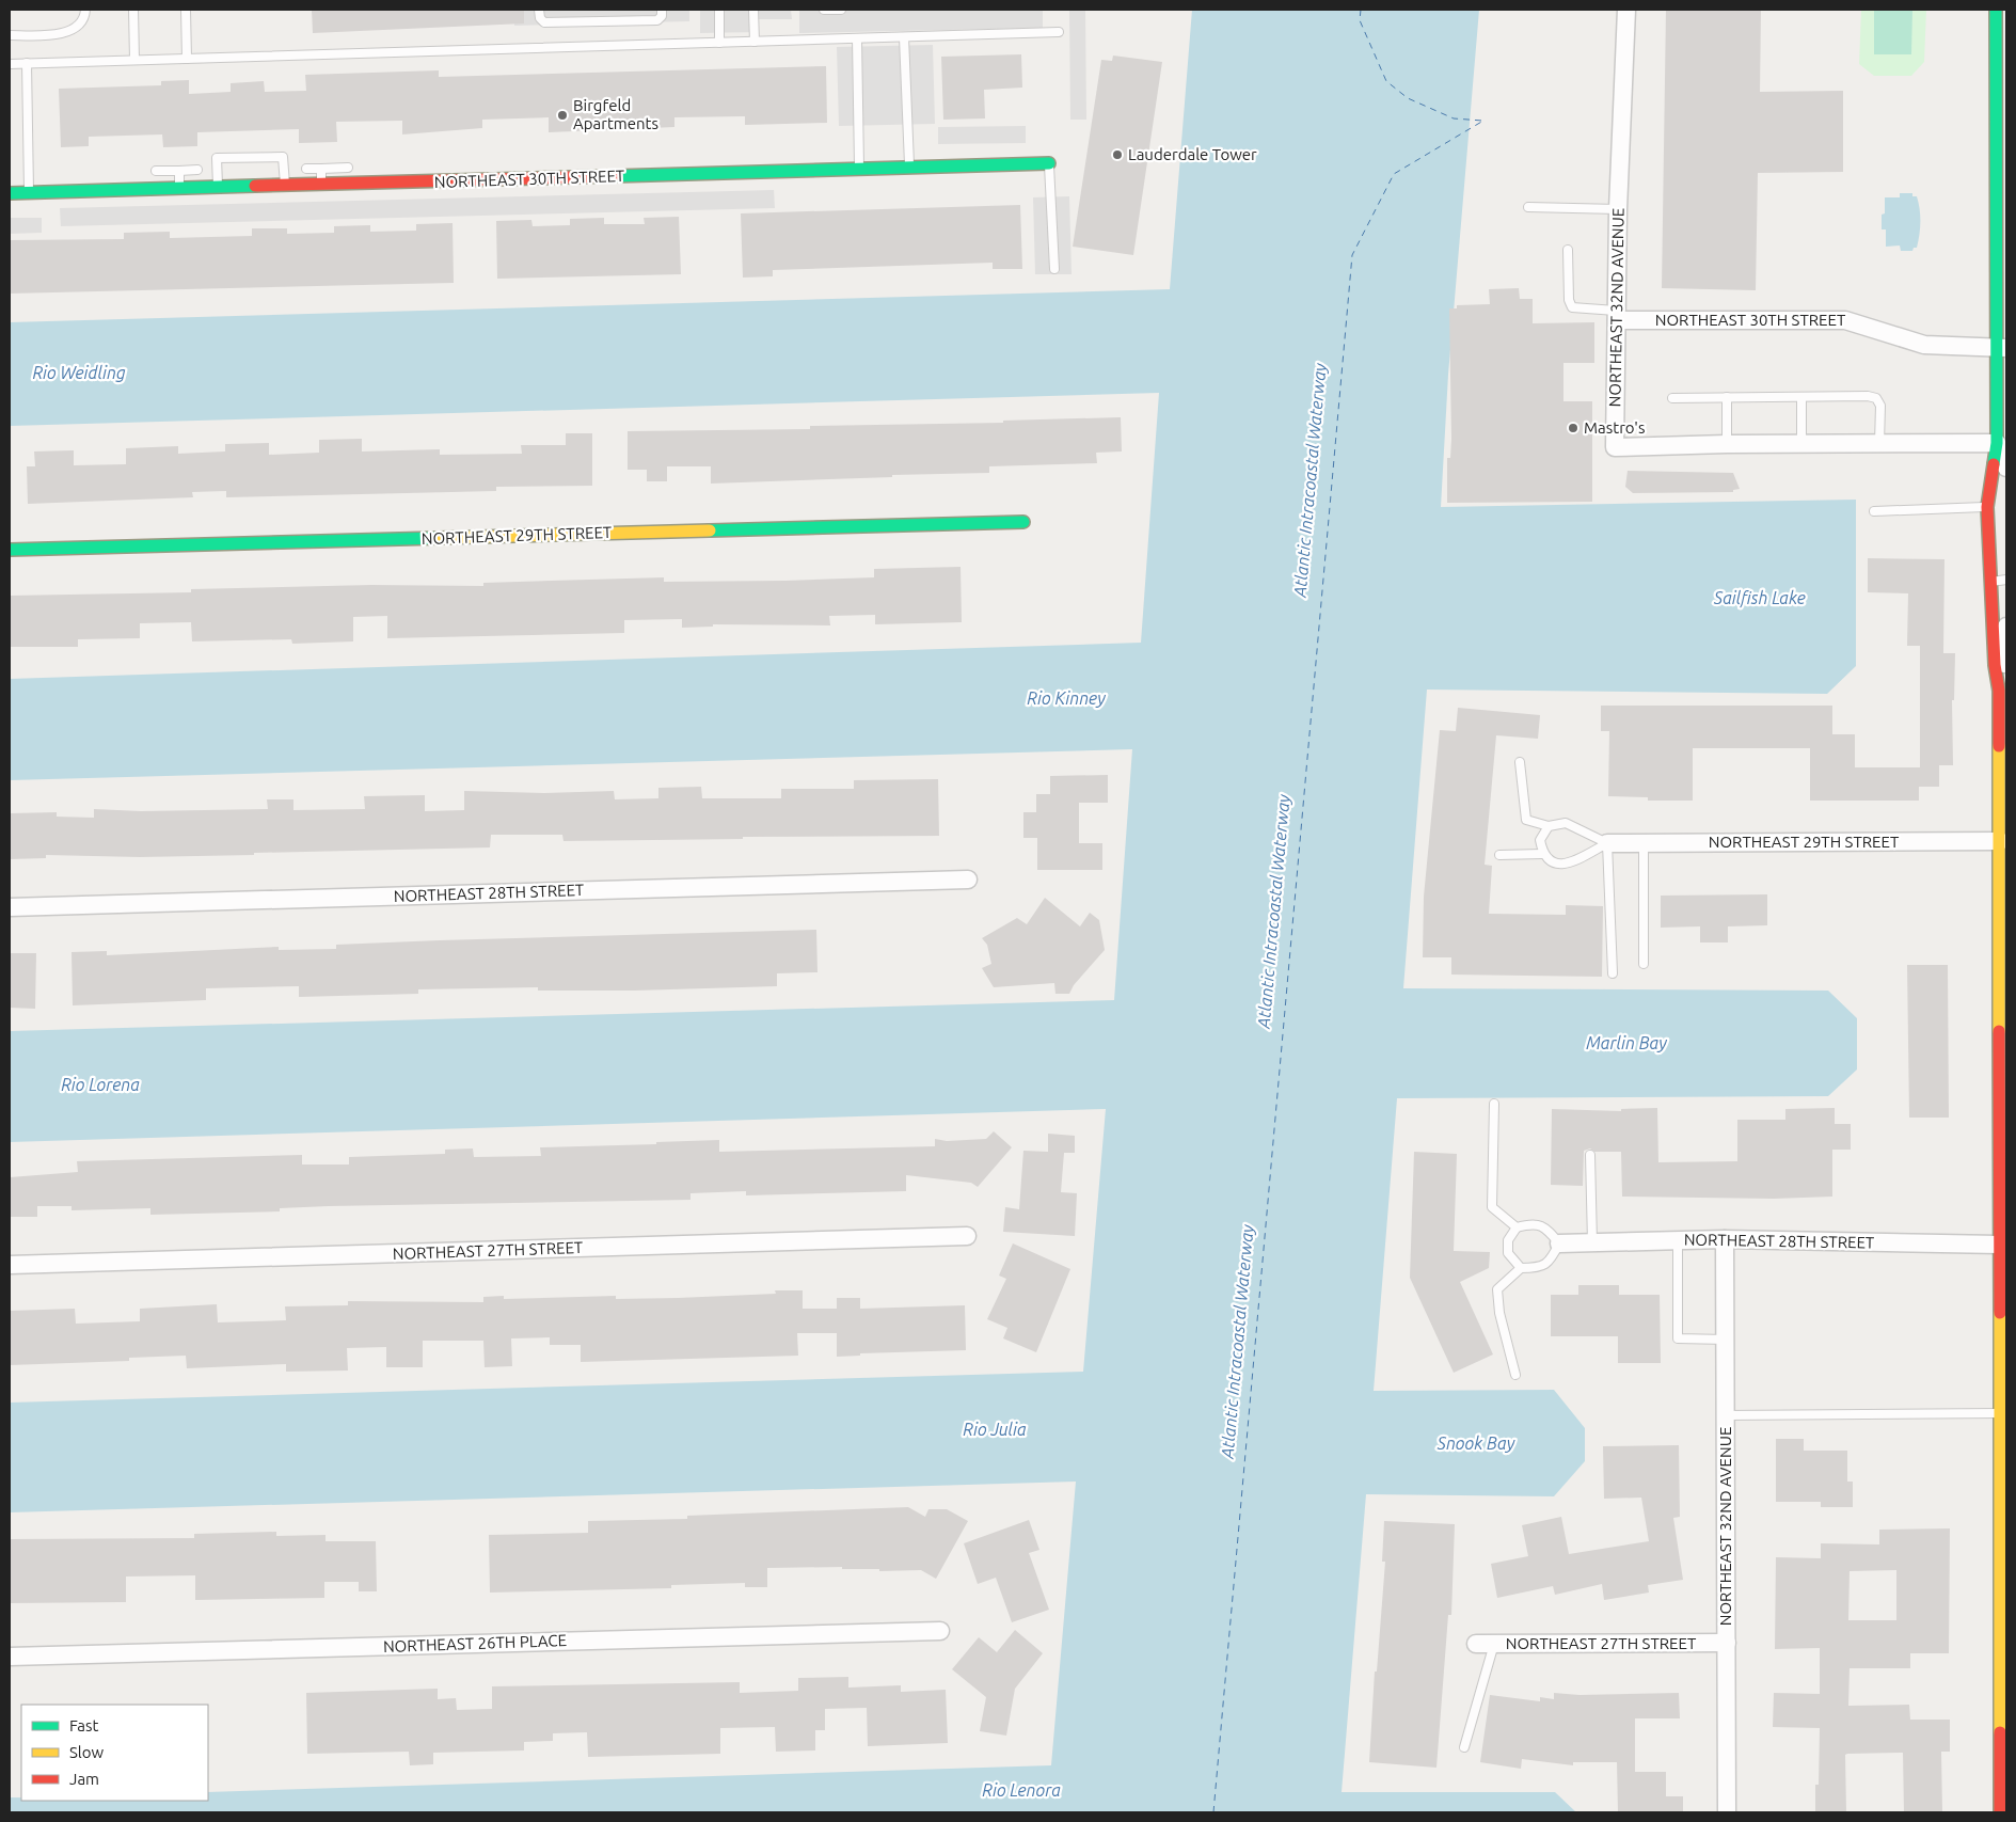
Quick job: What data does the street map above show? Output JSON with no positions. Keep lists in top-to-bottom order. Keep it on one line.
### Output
{"streets":{"street":["NORTHEAST 30TH STREET","NORTHEAST 32ND AVENUE","NORTHEAST 29TH STREET","NORTHEAST 28TH STREET","NORTHEAST 27TH STREET","NORTHEAST 26TH PLACE"]},"crossings":[["NORTHEAST 30TH STREET","NORTHEAST 32ND AVENUE"],["NORTHEAST 32ND AVENUE","NORTHEAST 28TH STREET"],["NORTHEAST 32ND AVENUE","NORTHEAST 27TH STREET"]],"water":["Rio Weidling","Atlantic Intracoastal Waterway","Sailfish Lake","Rio Kinney","Marlin Bay","Rio Lorena","Rio Julia","Snook Bay","Rio Lenora"],"places":["Birgfeld Apartments","Lauderdale Tower","Mastro's"],"legend":["Fast","Slow","Jam"]}
